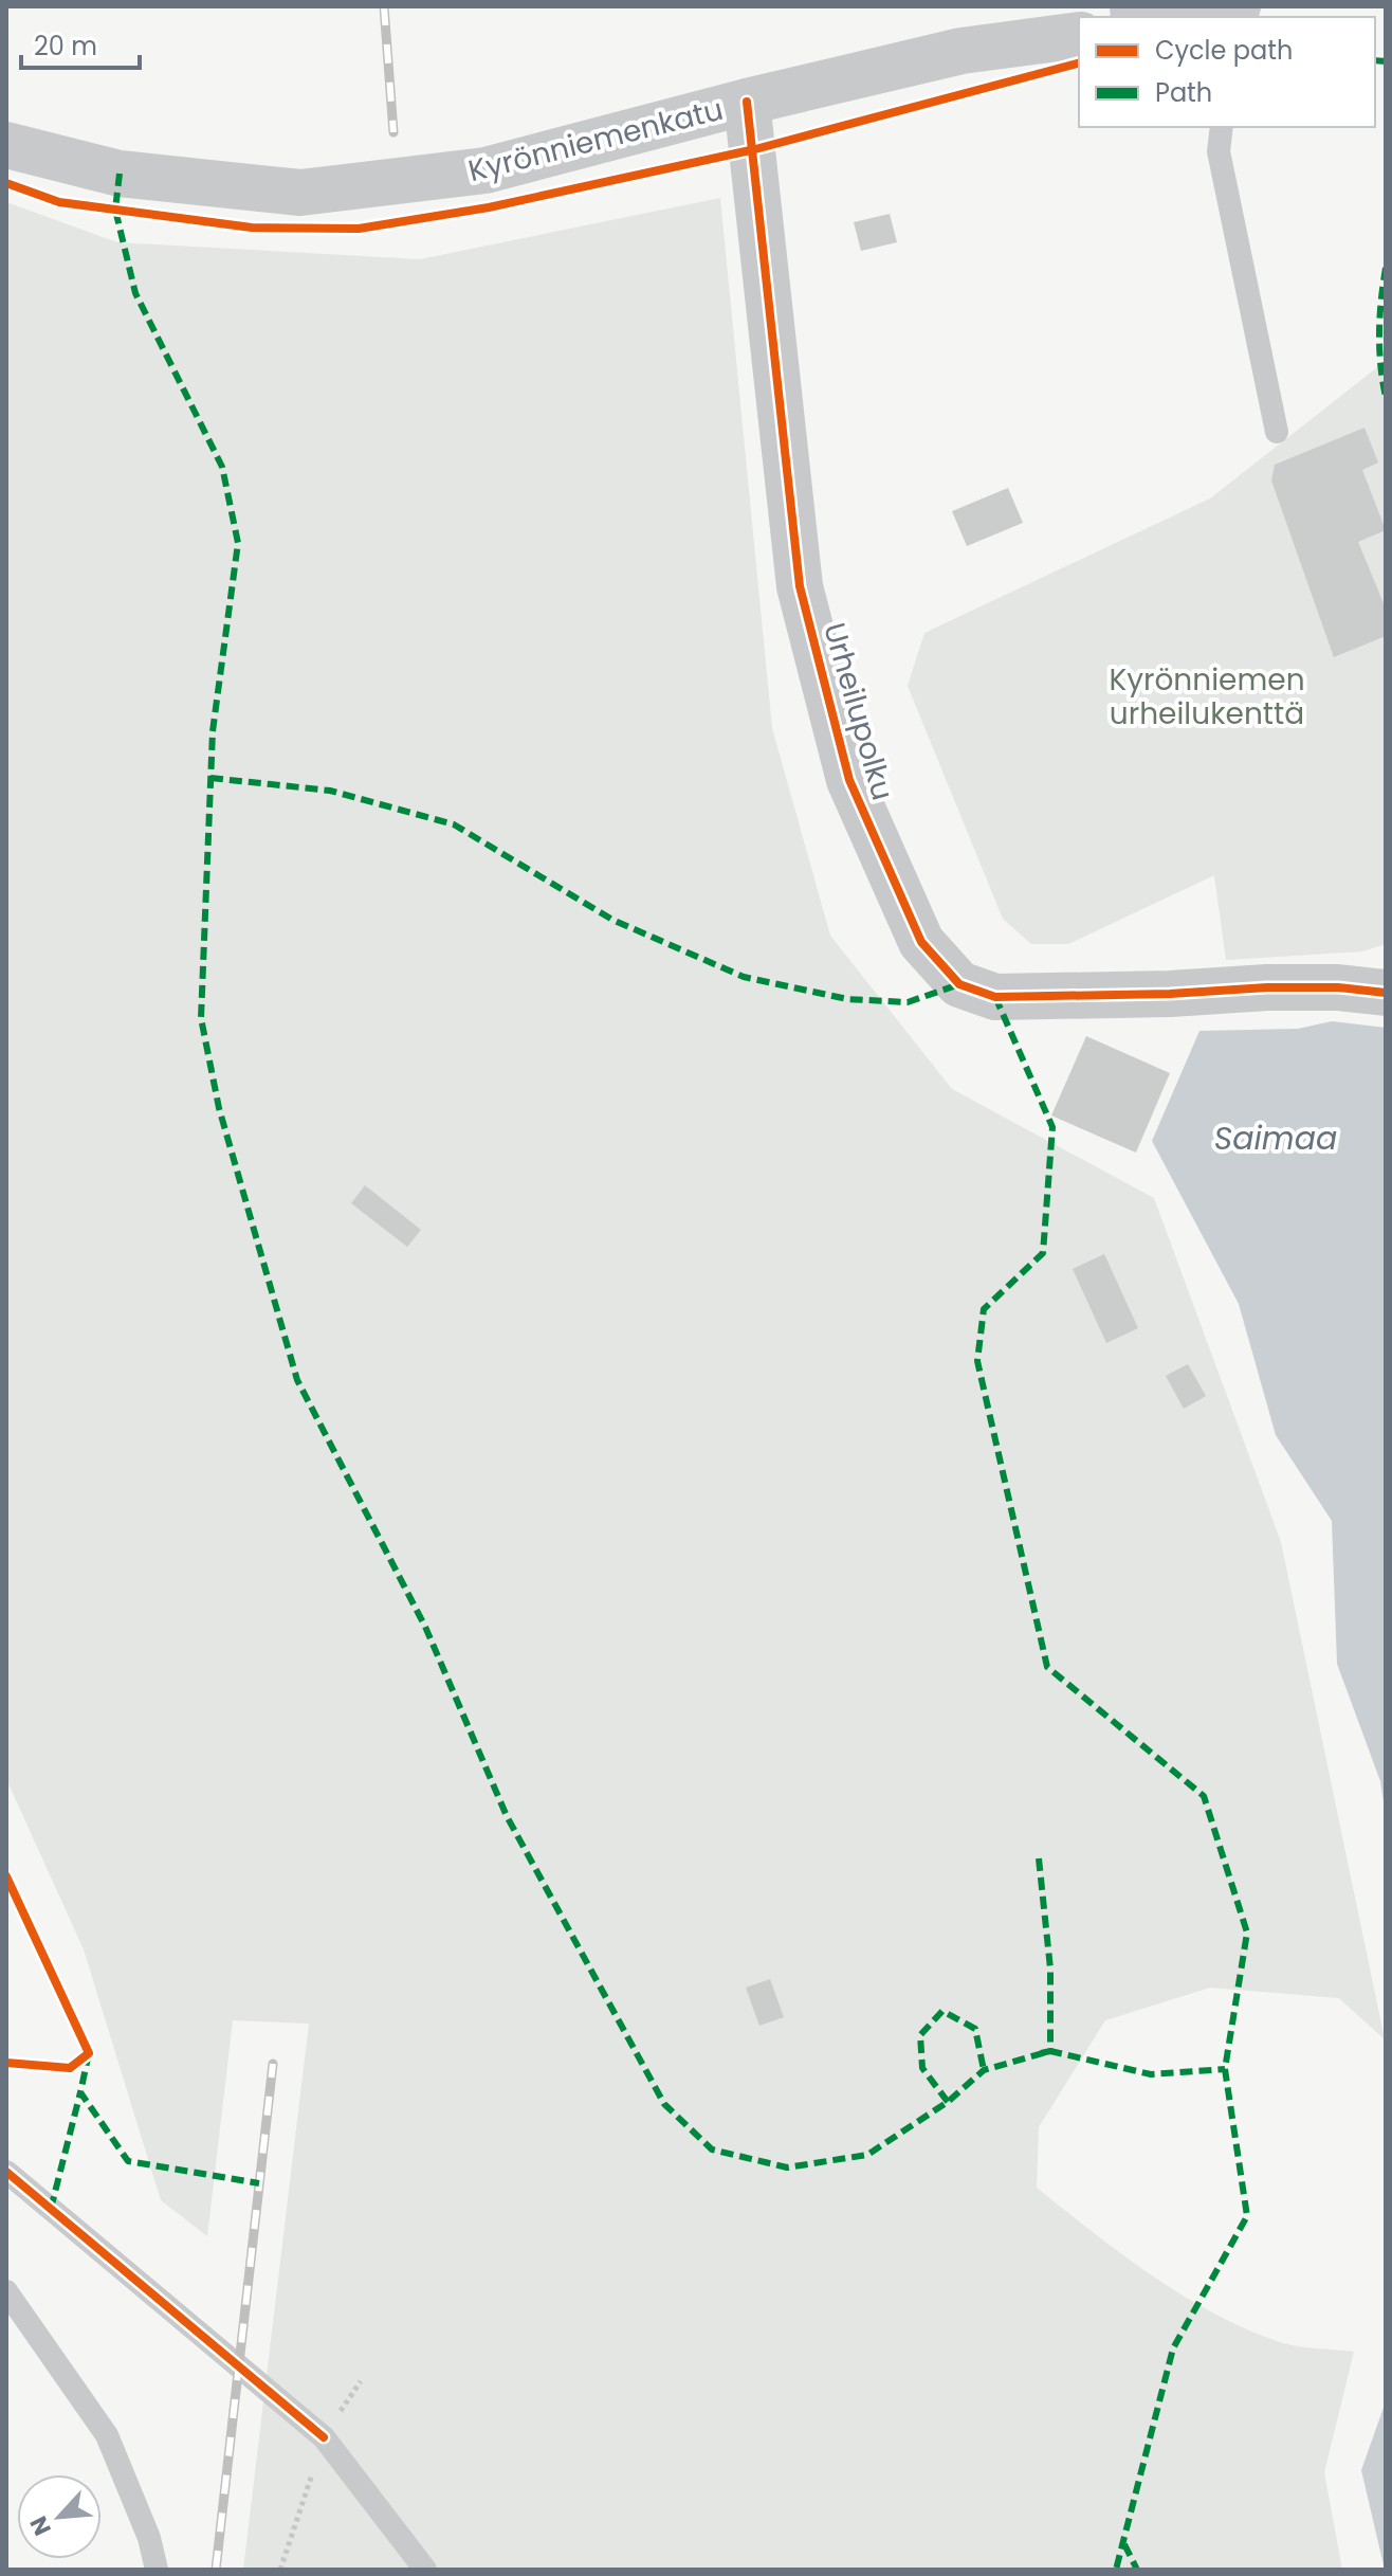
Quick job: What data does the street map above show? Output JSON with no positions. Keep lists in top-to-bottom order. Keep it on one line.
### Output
{"streets":{"street":["Kyrönniemenkatu","Urheilupolku"]},"crossings":[["Kyrönniemenkatu","Urheilupolku"]],"water":["Saimaa"],"parks":["Kyrönniemen urheilukenttä"],"legend":["Cycle path","Path"],"scale_bar":"20 m","north":"bottom left"}
